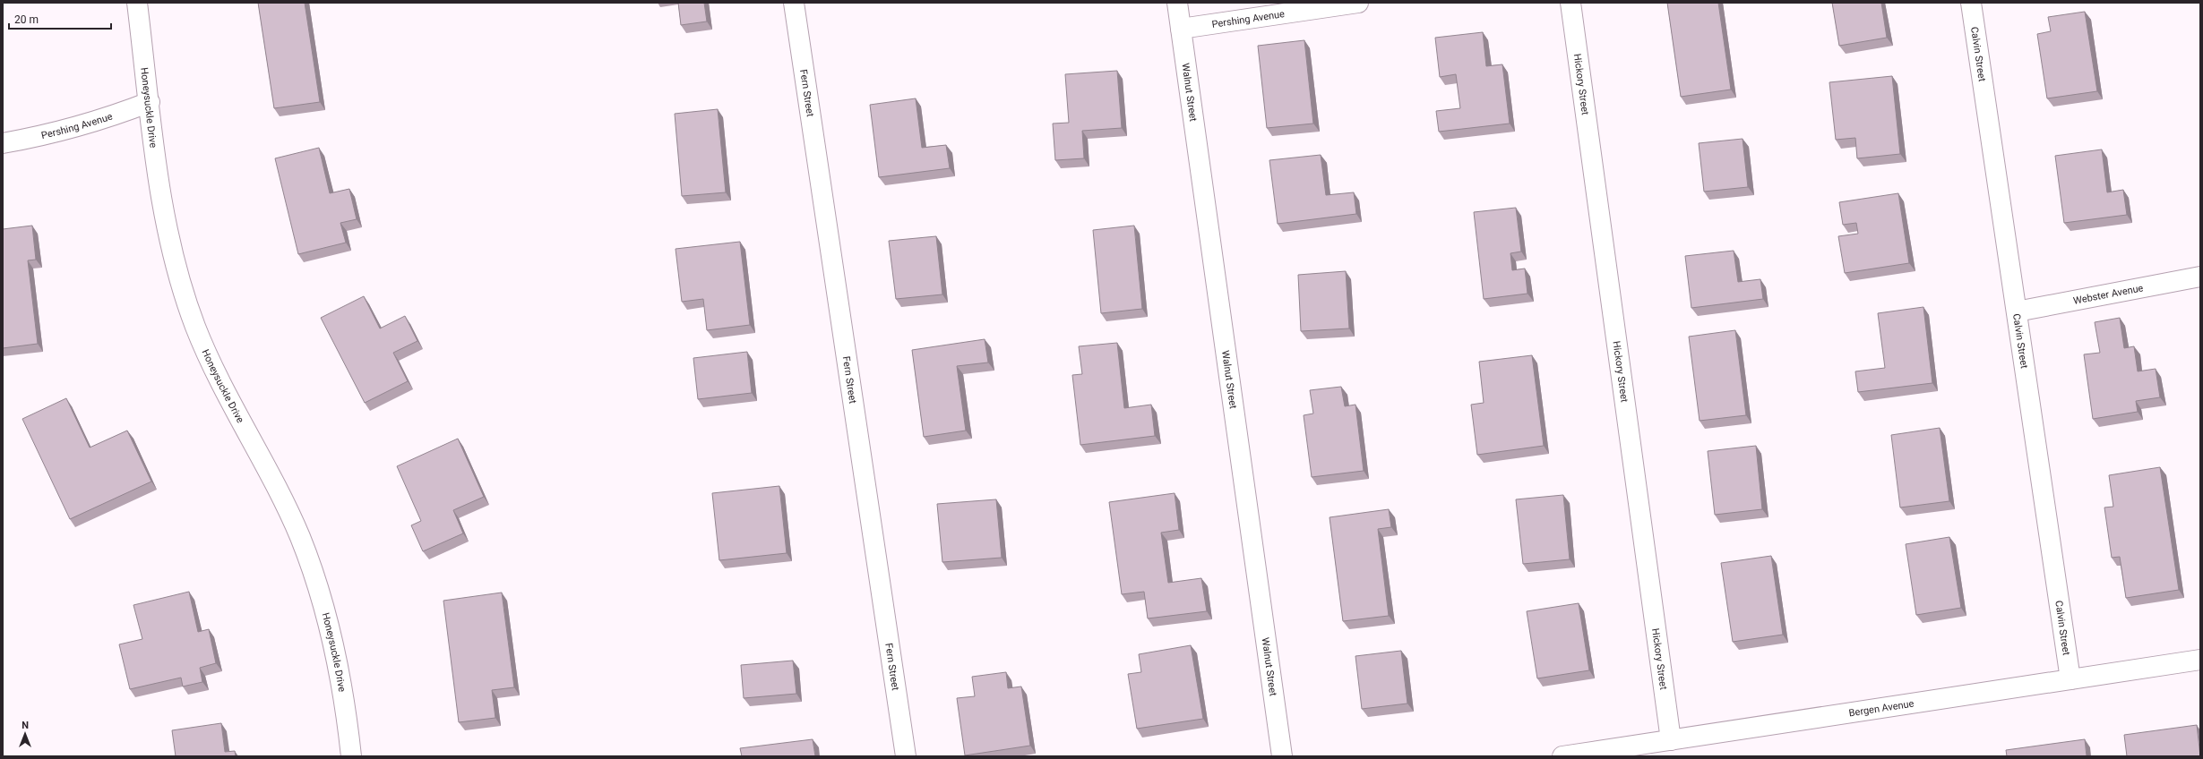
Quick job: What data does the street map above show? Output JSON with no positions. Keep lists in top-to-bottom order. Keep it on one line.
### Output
{"streets":{"street":["Pershing Avenue","Calvin Street","Hickory Street","Walnut Street","Fern Street","Honeysuckle Drive","Webster Avenue","Bergen Avenue"]},"crossings":[["Pershing Avenue","Walnut Street"],["Pershing Avenue","Honeysuckle Drive"],["Calvin Street","Webster Avenue"],["Calvin Street","Bergen Avenue"],["Hickory Street","Bergen Avenue"]],"scale_bar":"20 m","north":"top"}
